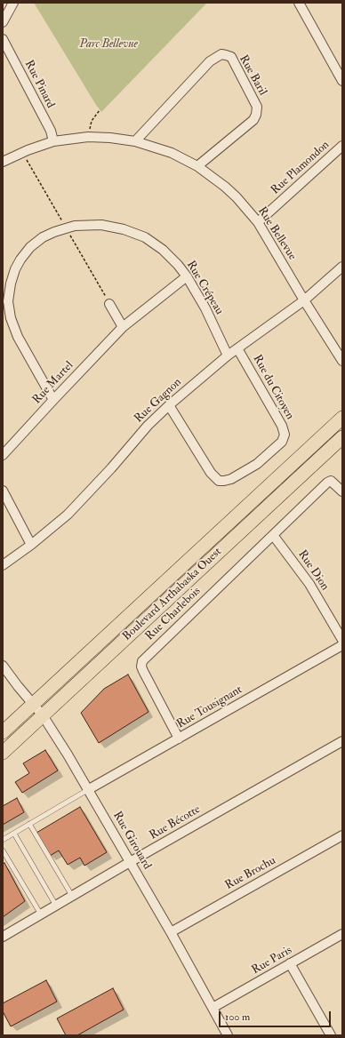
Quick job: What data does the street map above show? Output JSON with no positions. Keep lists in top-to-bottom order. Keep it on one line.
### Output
{"streets":{"main road":["Boulevard Arthabaska Ouest"],"street":["Rue Baril","Rue Pinard","Rue Plamondon","Rue Bellevue","Rue Crépeau","Rue Martel","Rue du Citoyen","Rue Gagnon","Rue Dion","Rue Charlebois","Rue Tousignant","Rue Bécotte","Rue Girouard","Rue Brochu","Rue Paris"]},"crossings":[["Rue Baril","Rue Bellevue"],["Rue Pinard","Rue Bellevue"],["Rue Plamondon","Rue Bellevue"],["Rue Bellevue","Rue Gagnon"],["Rue Crépeau","Rue Martel"],["Rue Crépeau","Rue Gagnon"],["Rue du Citoyen","Rue Gagnon"],["Rue Dion","Rue Charlebois"],["Boulevard Arthabaska Ouest","Rue Girouard"],["Rue Charlebois","Rue Tousignant"],["Rue Tousignant","Rue Girouard"],["Rue Bécotte","Rue Girouard"],["Rue Girouard","Rue Brochu"],["Rue Girouard","Rue Paris"]],"parks":["Parc Bellevue"],"scale_bar":"100 m"}
